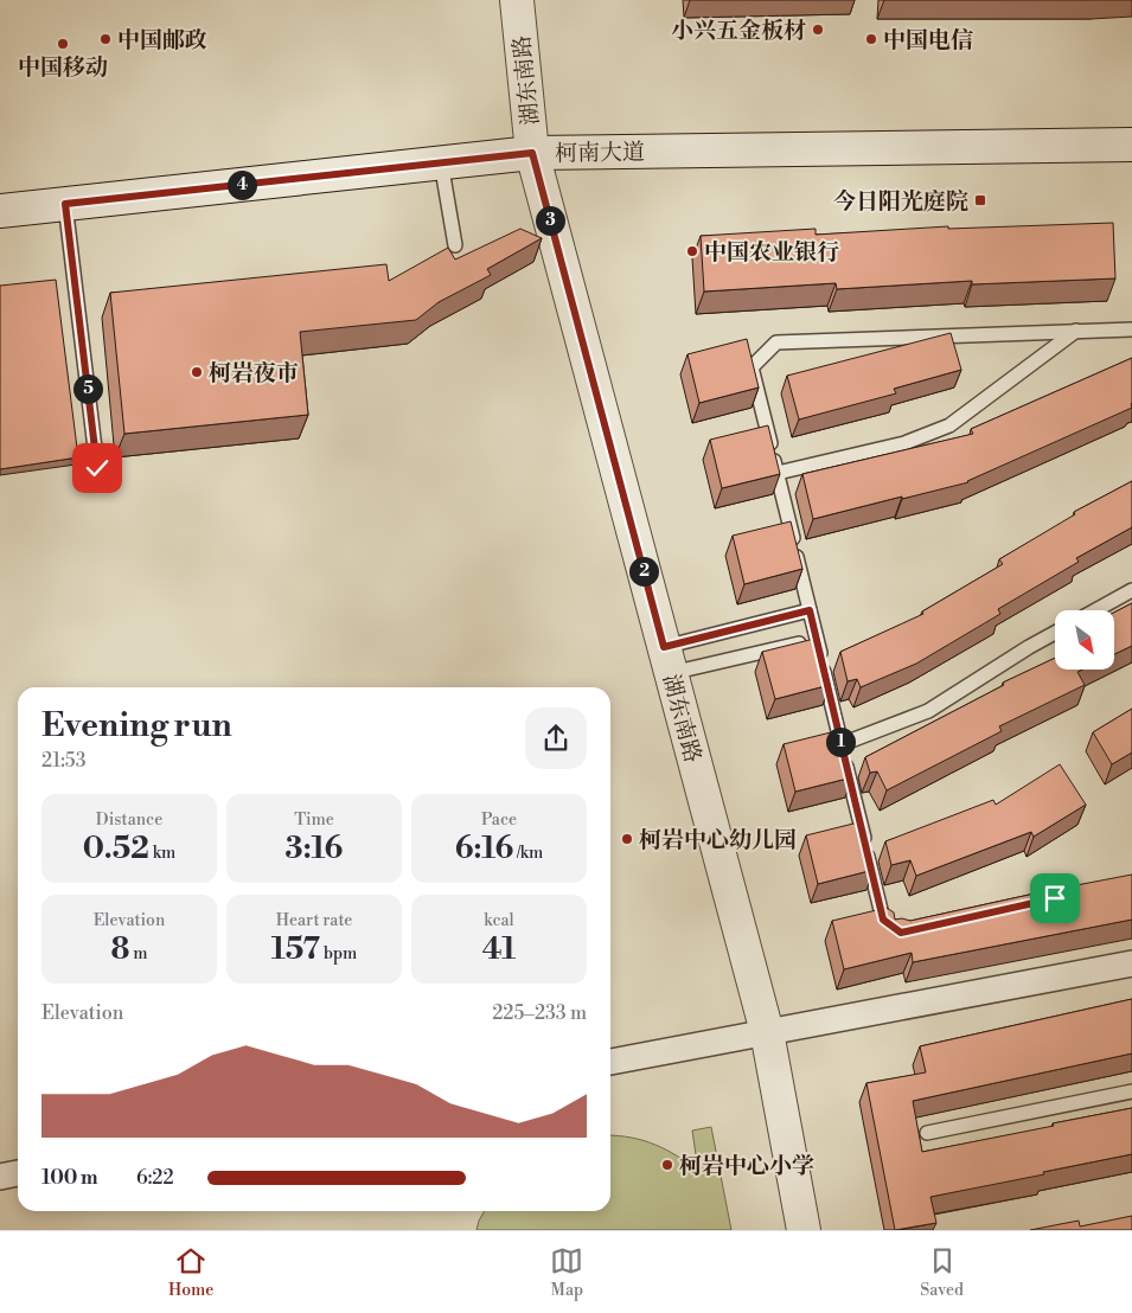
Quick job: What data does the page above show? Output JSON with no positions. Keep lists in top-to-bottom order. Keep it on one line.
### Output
{"streets":{"street":["湖东南路","柯南大道"]},"crossings":[["湖东南路","柯南大道"]],"places":{"other":["小兴五金板材","中国邮政","中国电信","中国移动","中国农业银行","柯岩夜市","柯岩中心幼儿园","柯岩中心小学"],"transit":["今日阳光庭院"]},"north":"bottom right","page":{"pins":["4","3","5","2","1"],"heading":["Evening run","21:53"],"stats":[["Distance","0.52 km"],["Time","3:16"],["Pace","6:16 /km"],["Elevation","8 m"],["Heart rate","157 bpm"],["kcal","41"]],"chart":["Elevation","225–233 m"],"list":[{"name":"100 m","note":"6:22"}],"tabs":["Home","Map","Saved"]}}
